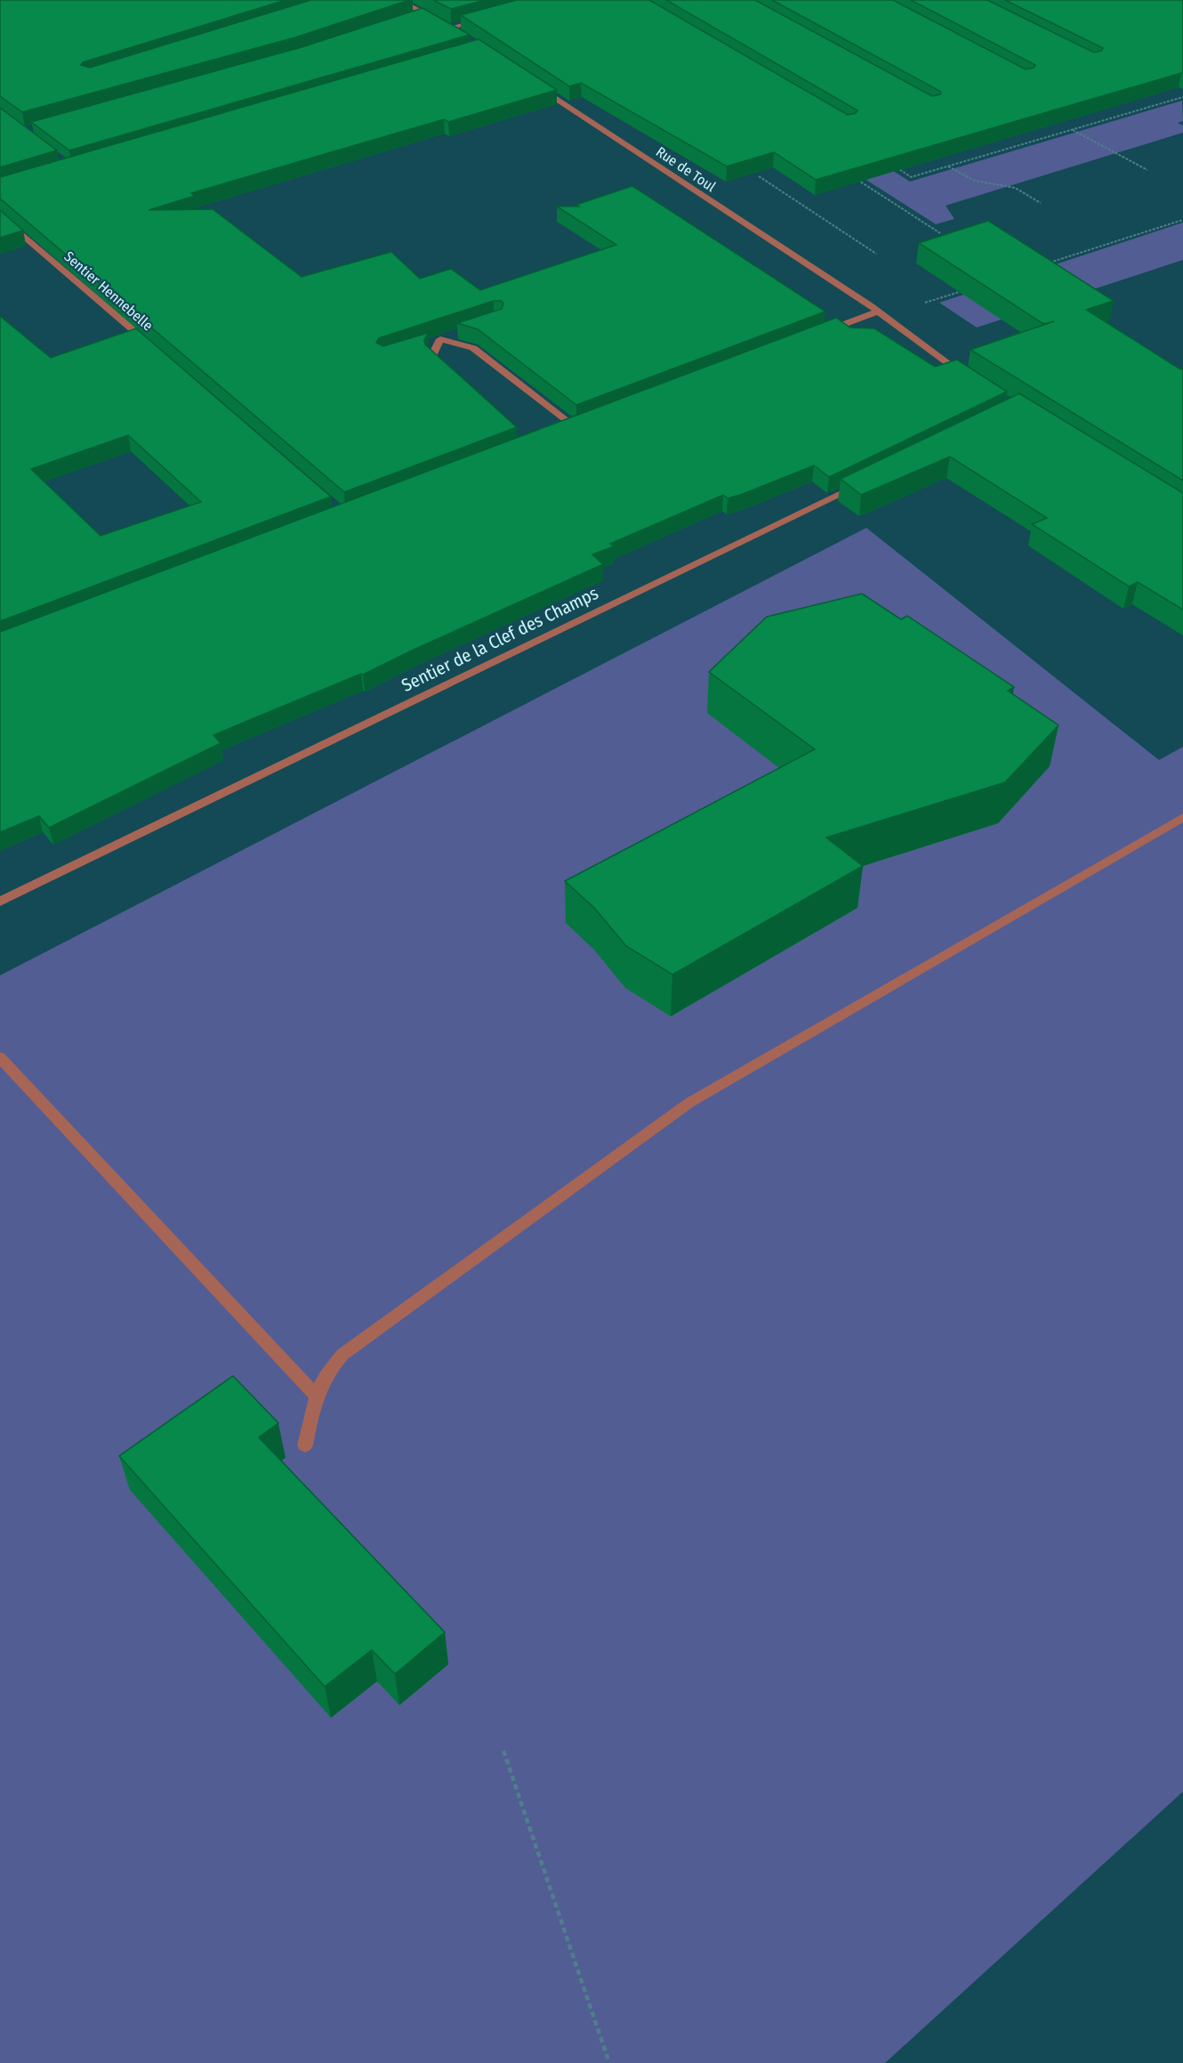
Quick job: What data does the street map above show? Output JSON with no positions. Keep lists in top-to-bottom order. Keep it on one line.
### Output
{"streets":{"street":["Rue de Toul","Sentier Hennebelle","Sentier de la Clef des Champs"]}}
